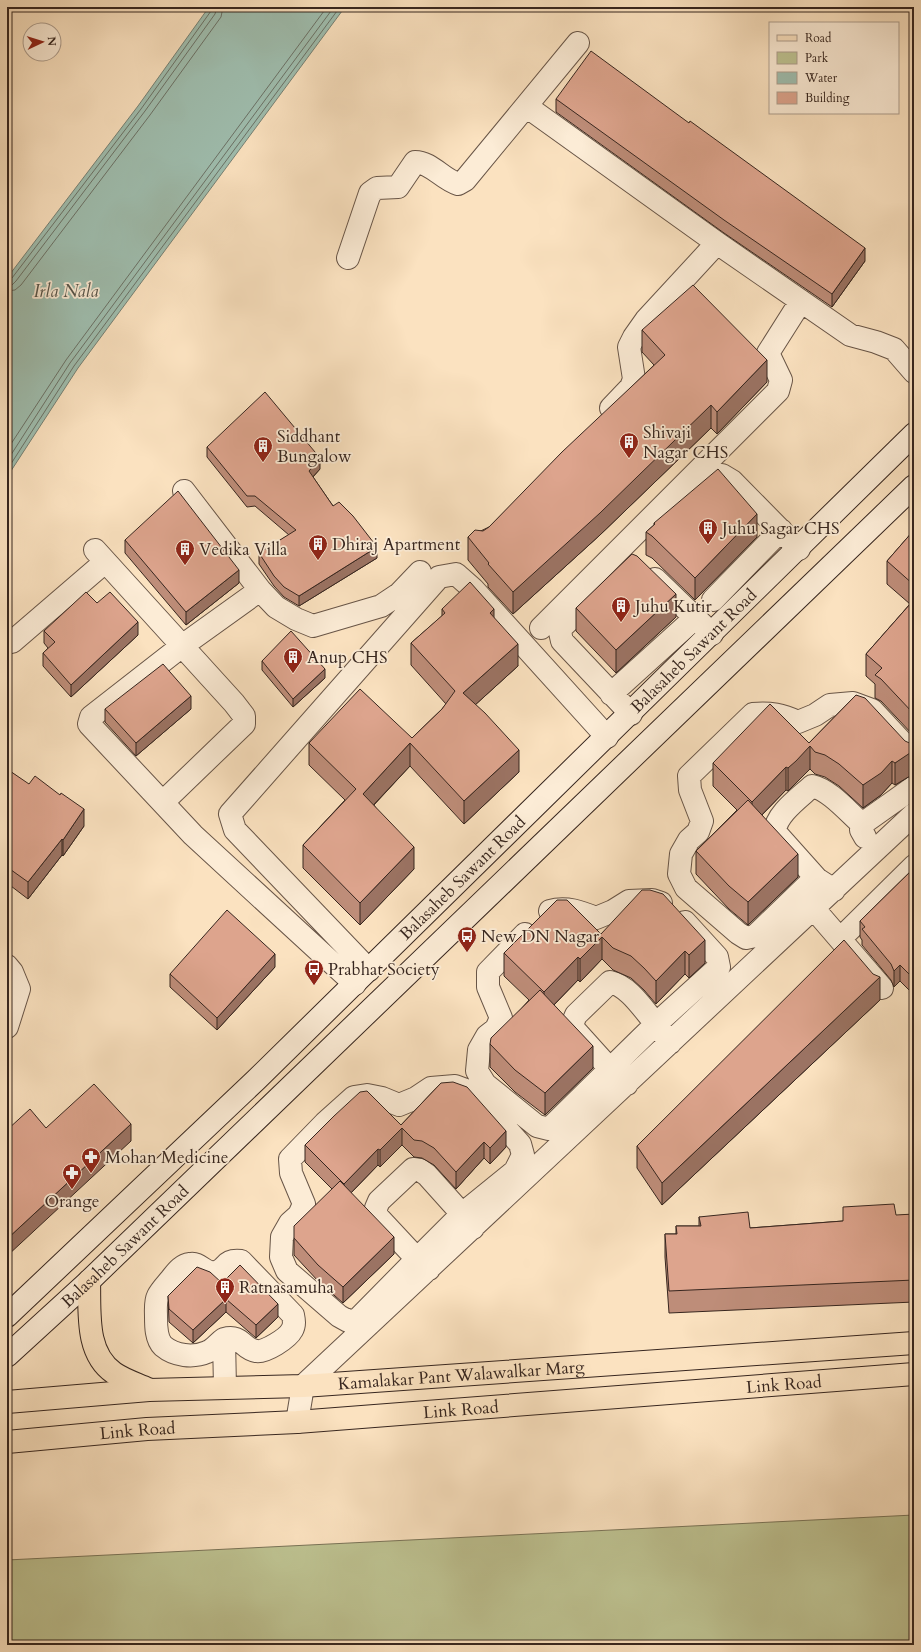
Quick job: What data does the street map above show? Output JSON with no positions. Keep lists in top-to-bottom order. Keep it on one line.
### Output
{"streets":{"main road":["Kamalakar Pant Walawalkar Marg","Link Road"],"street":["Balasaheb Sawant Road"]},"water":["Irla Nala"],"places":{"building":["Shivaji Nagar CHS","Siddhant Bungalow","Juhu Sagar CHS","Dhiraj Apartment","Vedika Villa","Juhu Kutir","Anup CHS","Ratnasamuha"],"bus stop":["New DN Nagar","Prabhat Society"],"pharmacy":["Mohan Medicine","Orange"]},"legend":["Road","Park","Water","Building"],"north":"right"}
